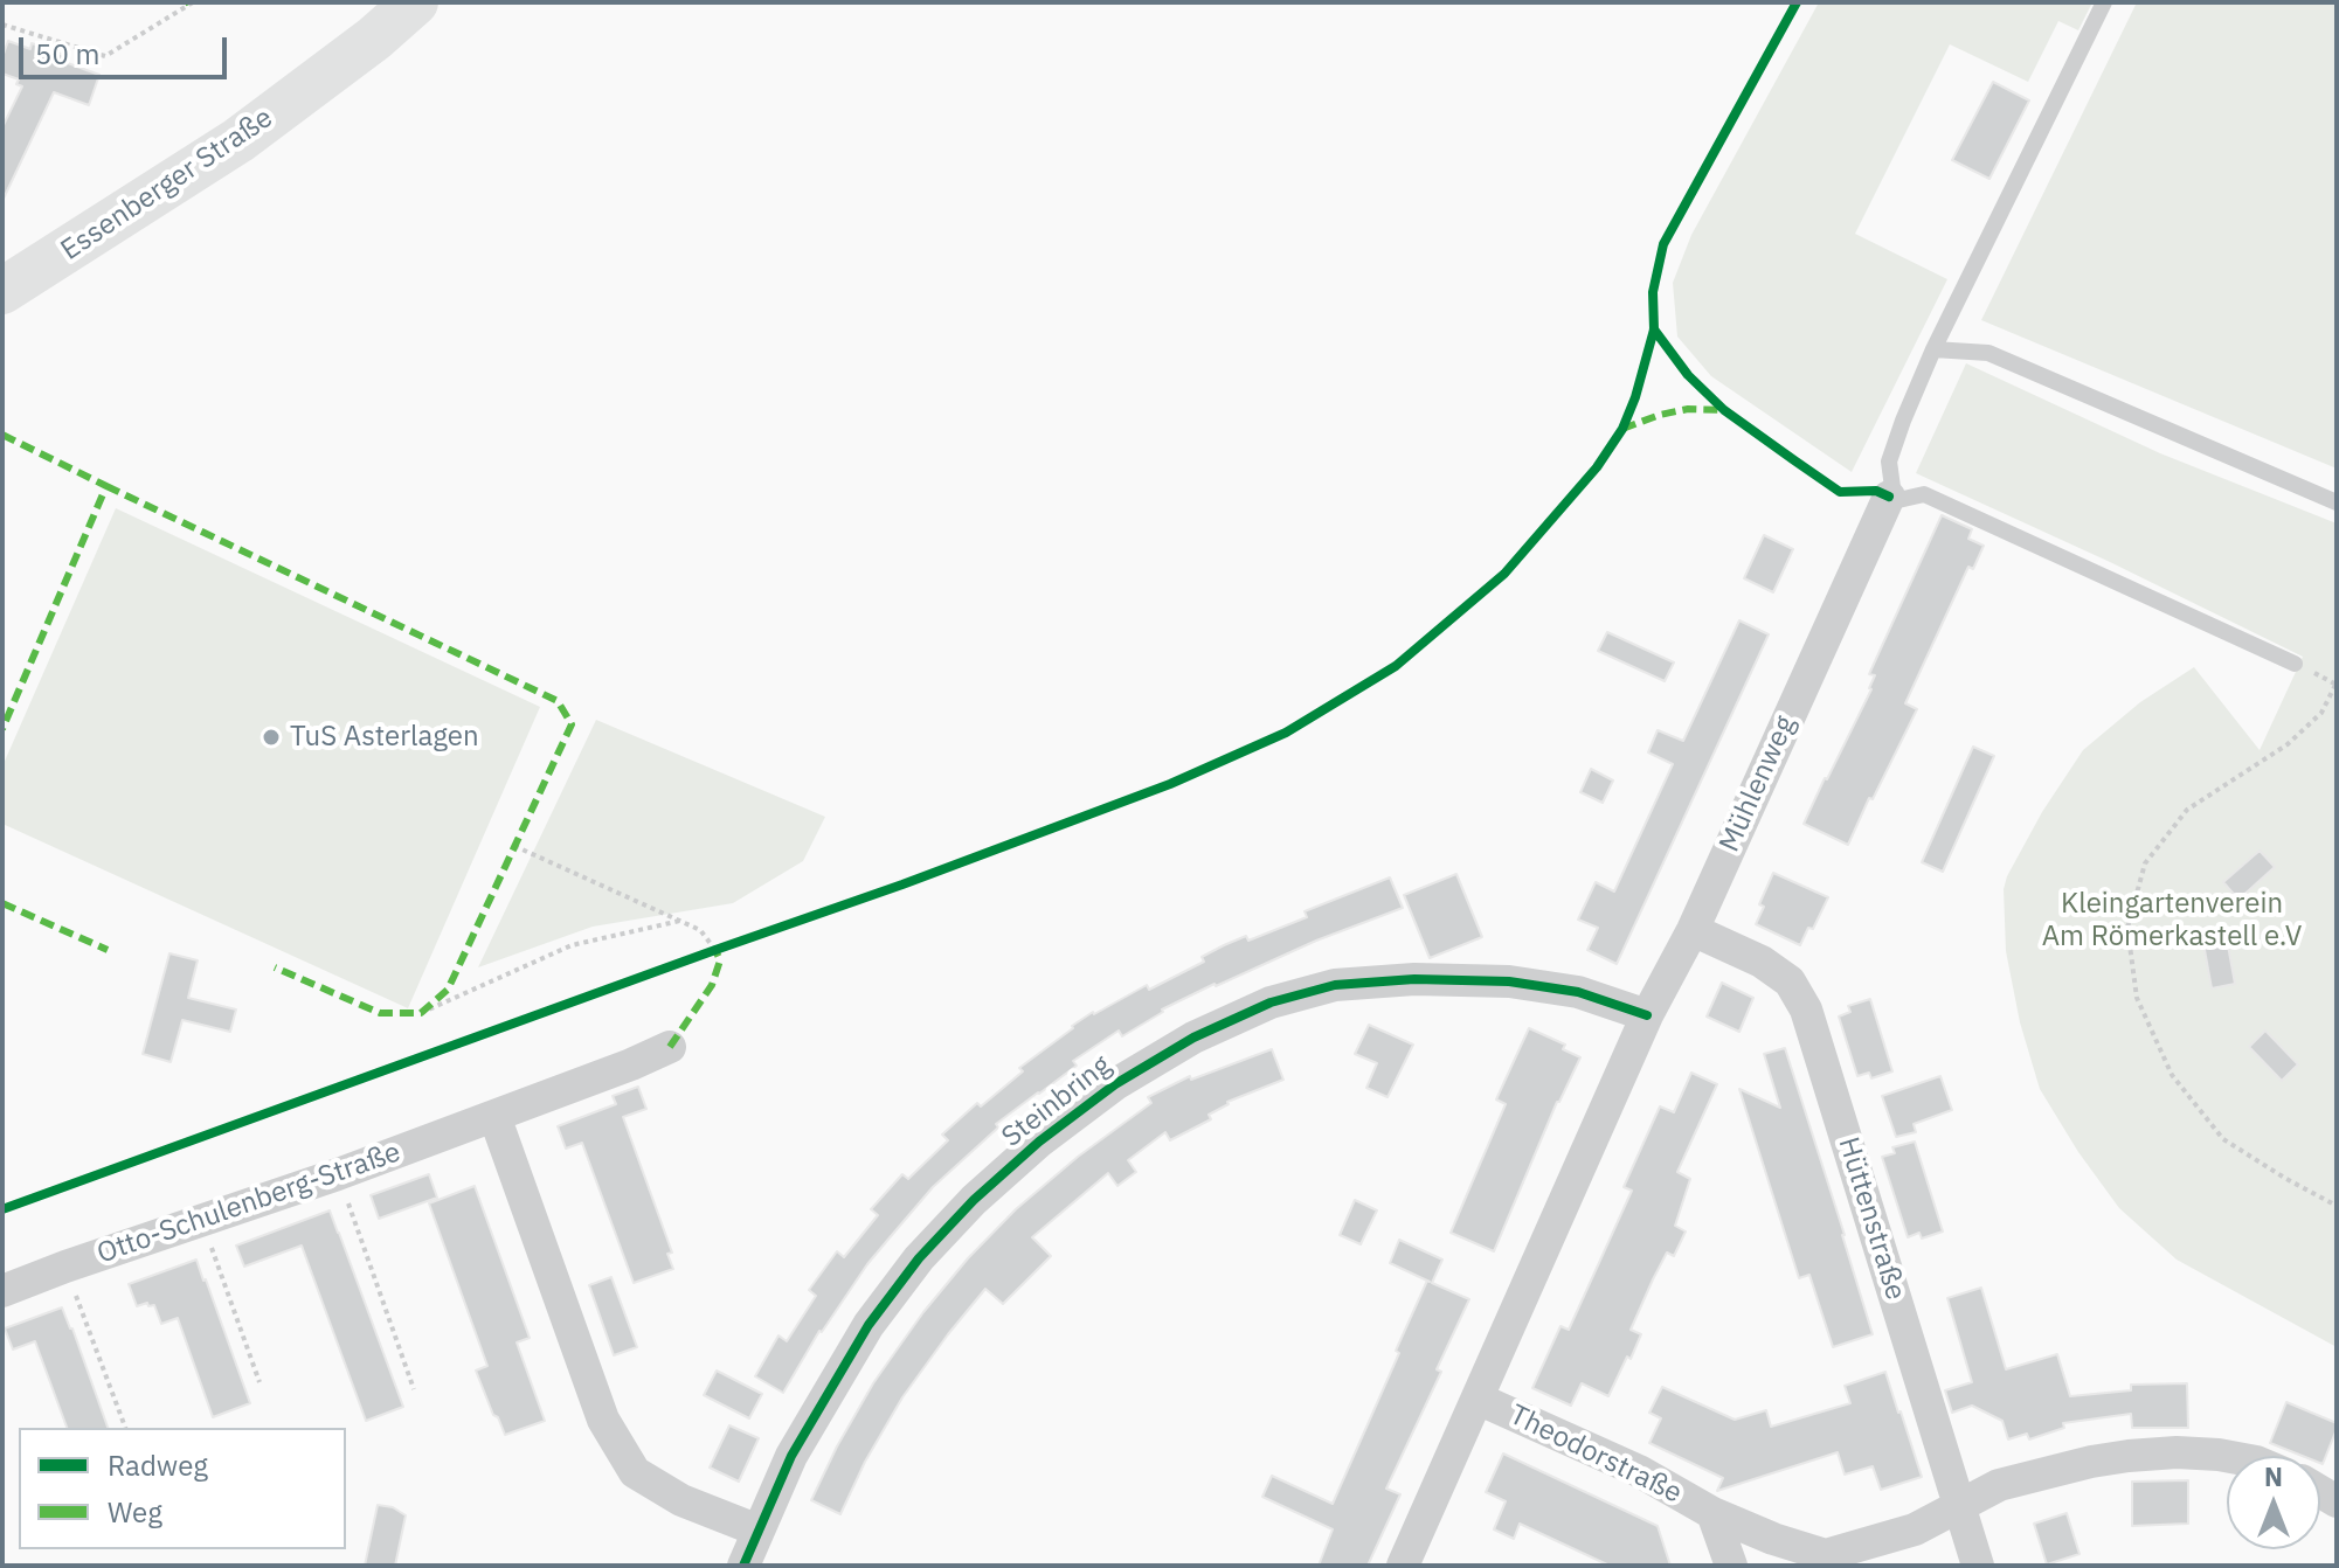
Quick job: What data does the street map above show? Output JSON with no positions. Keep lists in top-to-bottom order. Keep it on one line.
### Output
{"streets":{"main road":["Essenberger Straße"],"street":["Mühlenweg","Steinbring","Otto-Schulenberg-Straße","Hüttenstraße","Theodorstraße"]},"crossings":[["Mühlenweg","Steinbring"],["Mühlenweg","Hüttenstraße"],["Mühlenweg","Theodorstraße"]],"parks":["Kleingartenverein Am Römerkastell e.V"],"places":["TuS Asterlagen"],"legend":["Radweg","Weg"],"scale_bar":"50 m","north":"top"}
